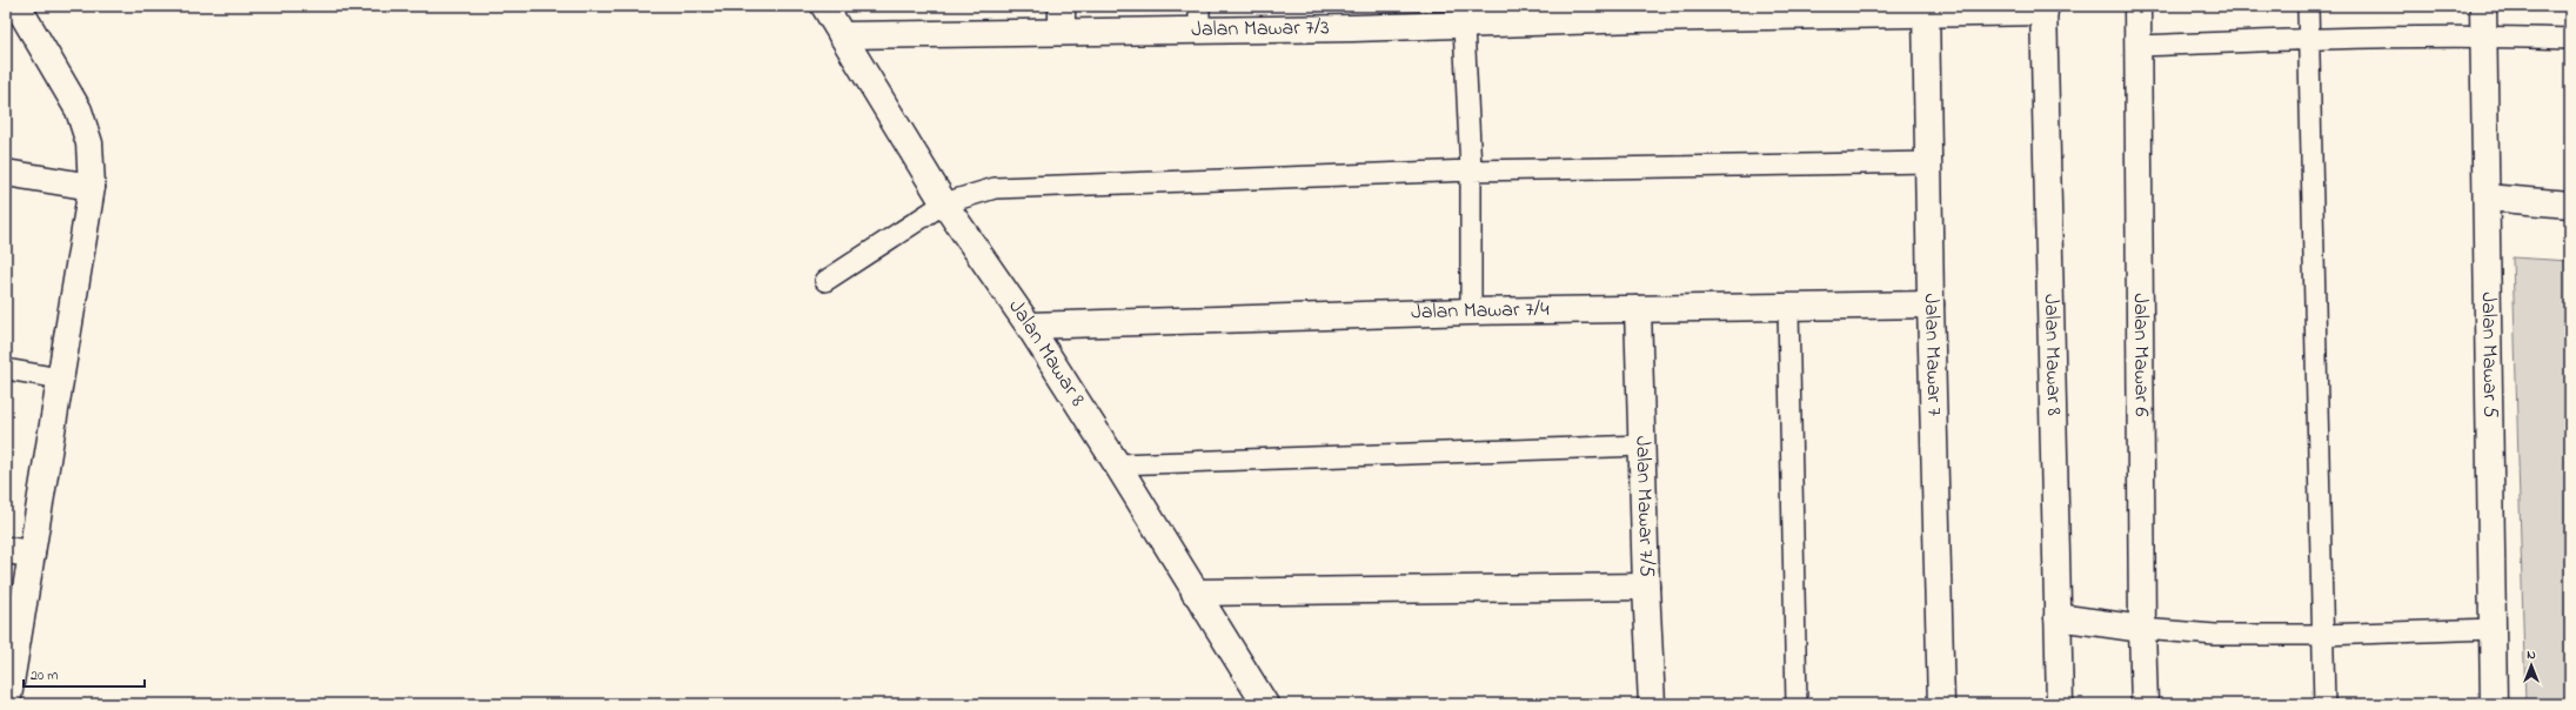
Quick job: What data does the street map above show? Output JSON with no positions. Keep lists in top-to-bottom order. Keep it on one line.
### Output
{"streets":{"street":["Jalan Mawar 7/3","Jalan Mawar 7/4","Jalan Mawar 8","Jalan Mawar 7","Jalan Mawar 6","Jalan Mawar 5","Jalan Mawar 7/5"]},"crossings":[["Jalan Mawar 7/3","Jalan Mawar 8"],["Jalan Mawar 7/3","Jalan Mawar 7"],["Jalan Mawar 7/4","Jalan Mawar 8"],["Jalan Mawar 7/4","Jalan Mawar 7"],["Jalan Mawar 7/4","Jalan Mawar 7/5"]],"scale_bar":"20 m","north":"top"}
